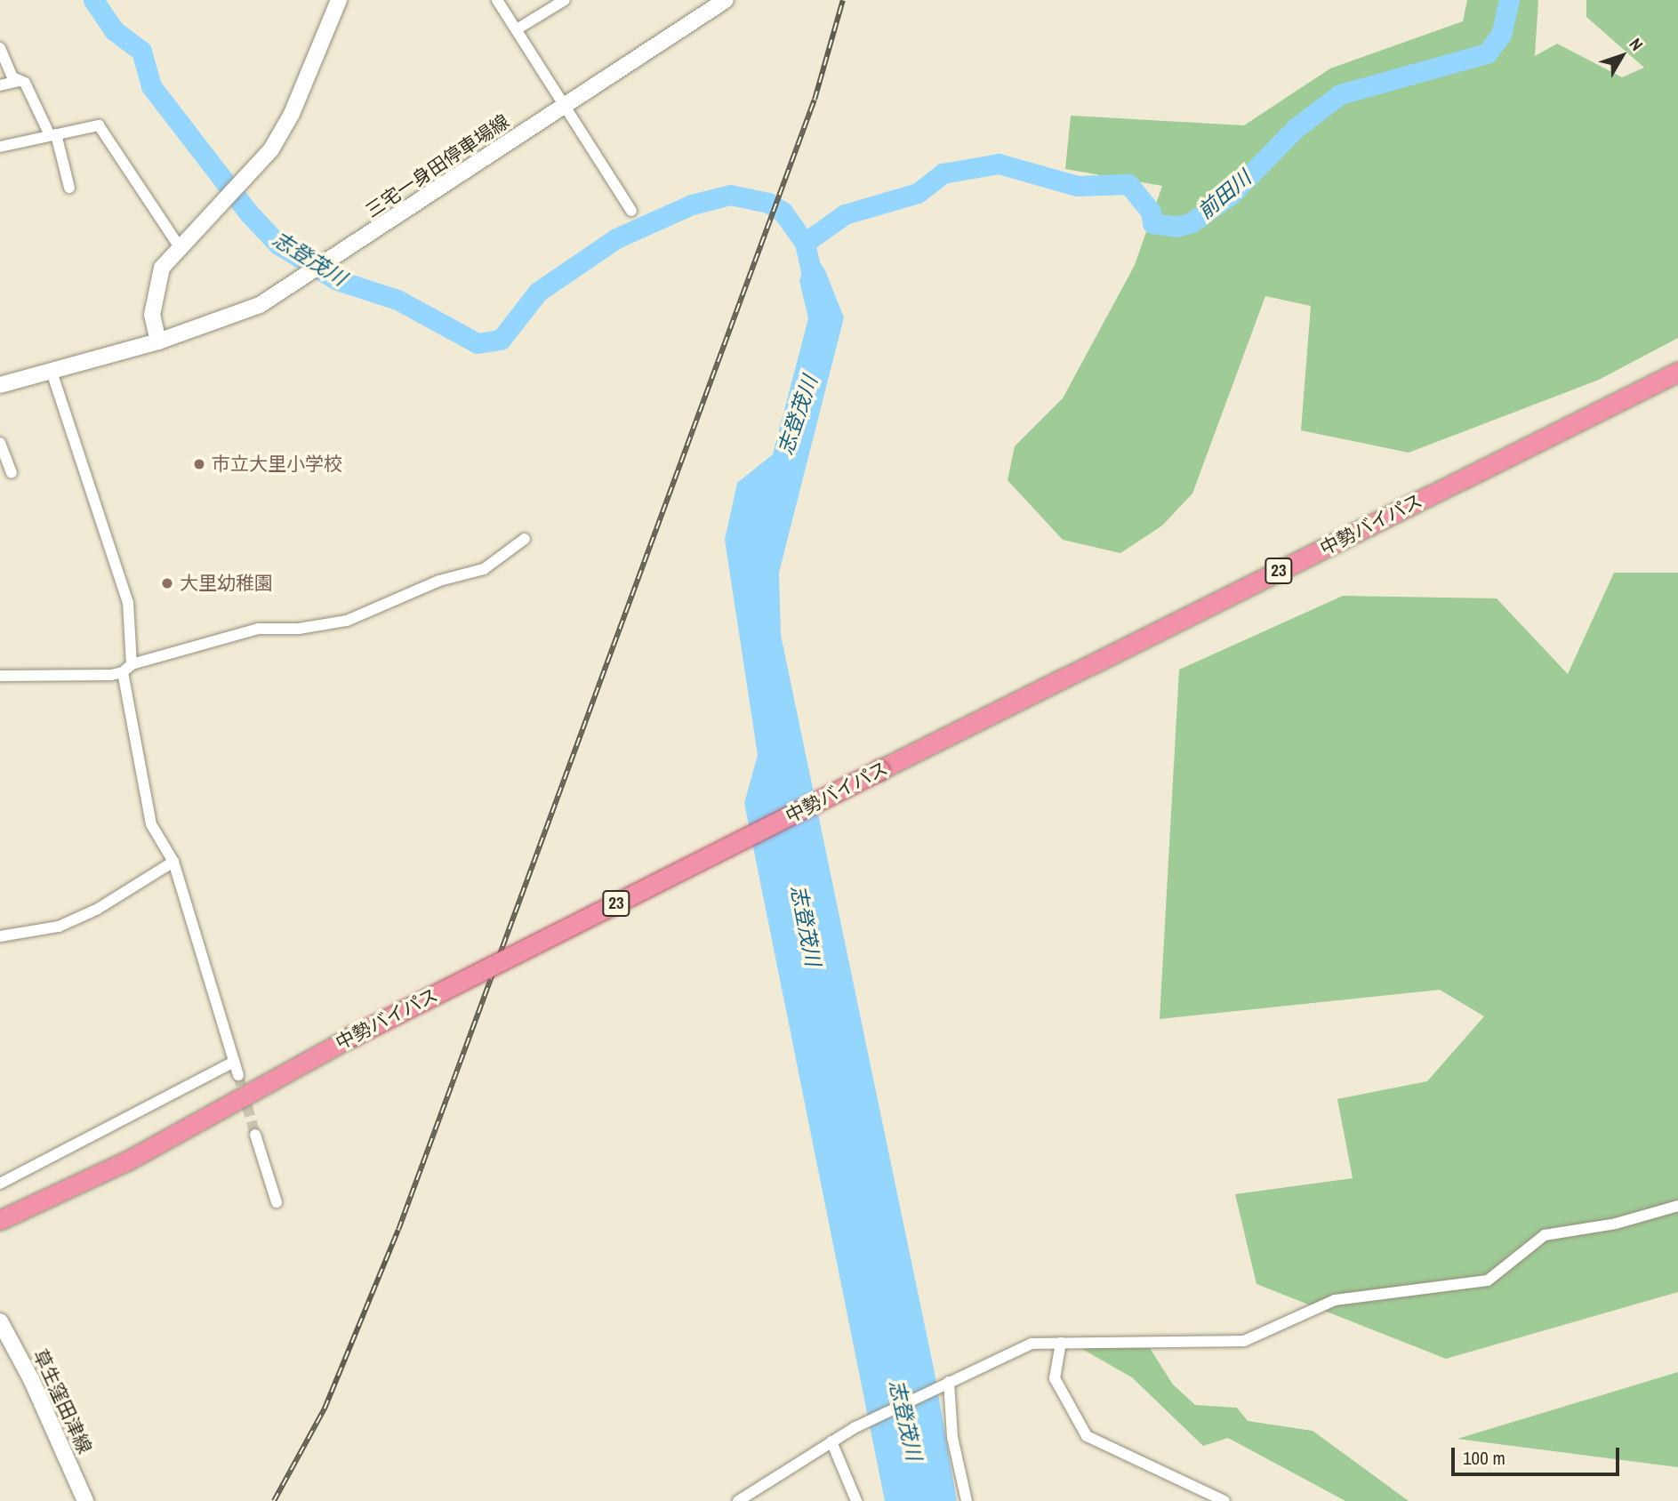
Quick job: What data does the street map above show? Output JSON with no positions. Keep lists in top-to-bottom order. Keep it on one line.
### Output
{"streets":{"highway":["中勢バイパス","23"],"main road":["三宅一身田停車場線","草生窪田津線"]},"water":["前田川","志登茂川"],"places":["市立大里小学校","大里幼稚園"],"scale_bar":"100 m","north":"top right"}
